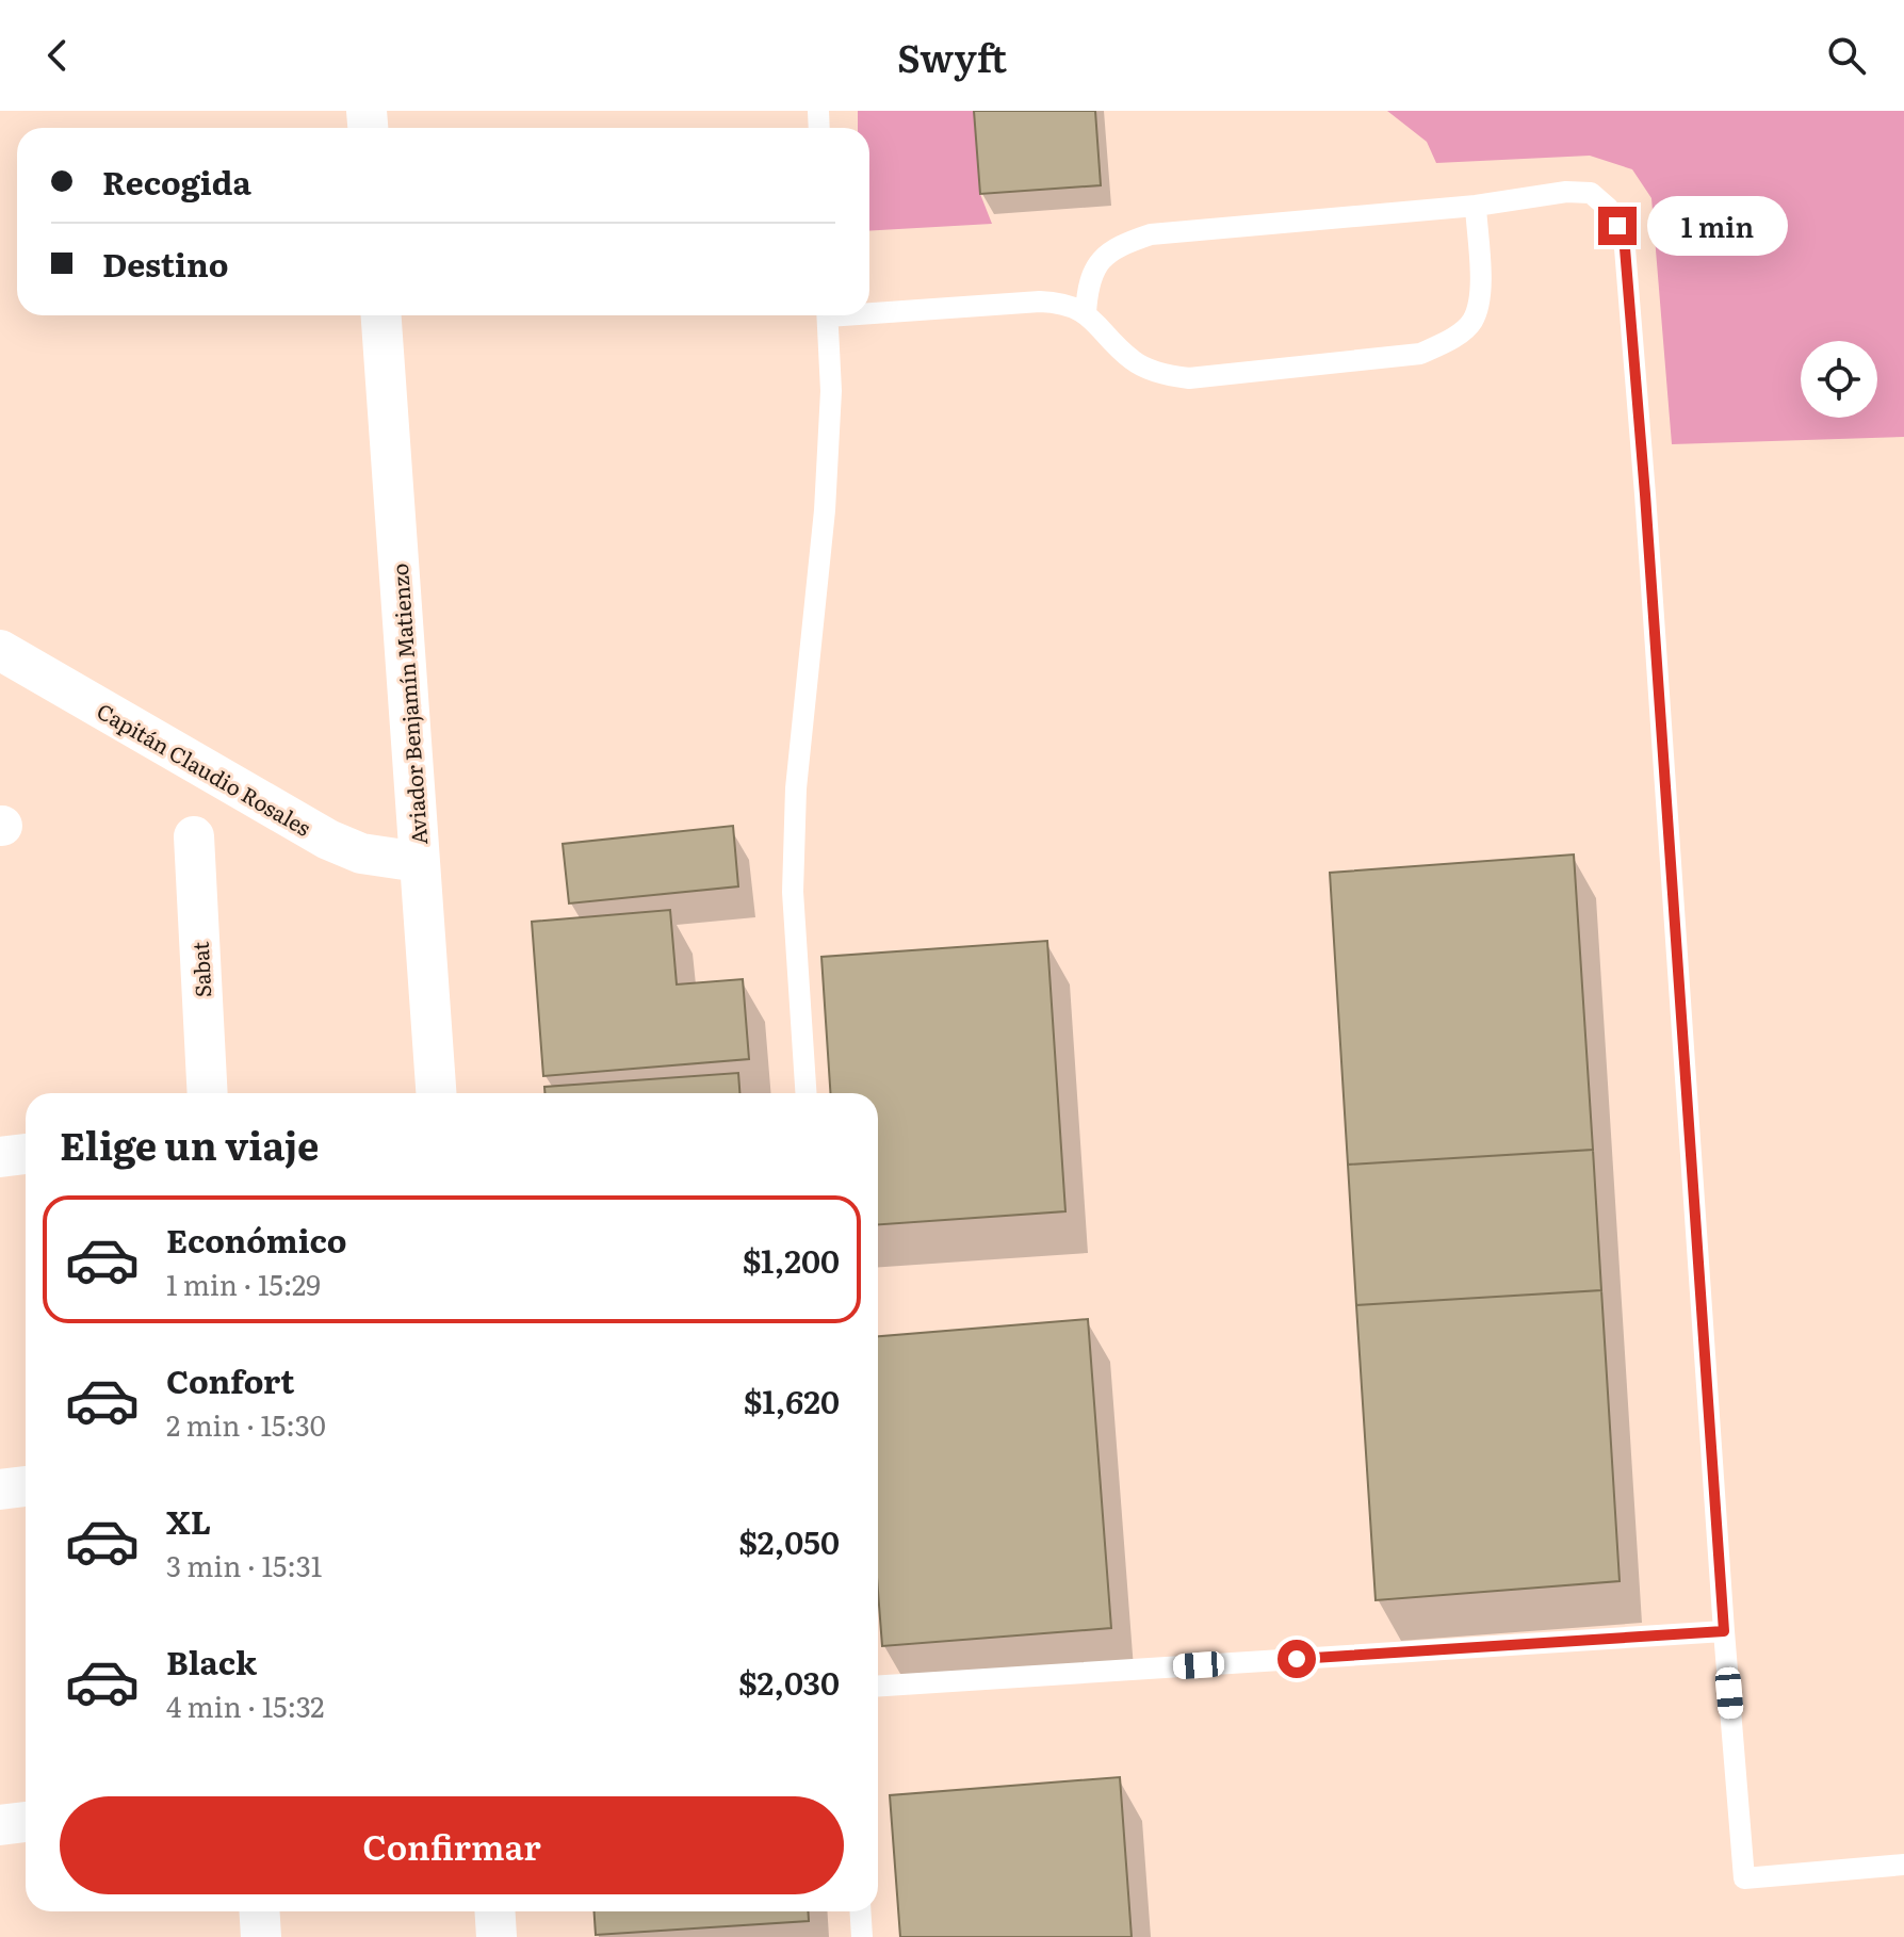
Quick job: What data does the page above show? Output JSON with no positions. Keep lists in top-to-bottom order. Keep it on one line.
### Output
{"streets":{"street":["Aviador Benjamín Matienzo","Capitán Claudio Rosales","Sabat"]},"crossings":[["Aviador Benjamín Matienzo","Capitán Claudio Rosales"]],"page":{"header":"Swyft","banner":["Recogida","Destino"],"bubble":"1 min","heading":"Elige un viaje","list":[{"name":"Económico","note":"1 min · 15:29","value":"$1,200"},{"name":"Confort","note":"2 min · 15:30","value":"$1,620"},{"name":"XL","note":"3 min · 15:31","value":"$2,050"},{"name":"Black","note":"4 min · 15:32","value":"$2,030"}],"buttons":"Confirmar"}}
